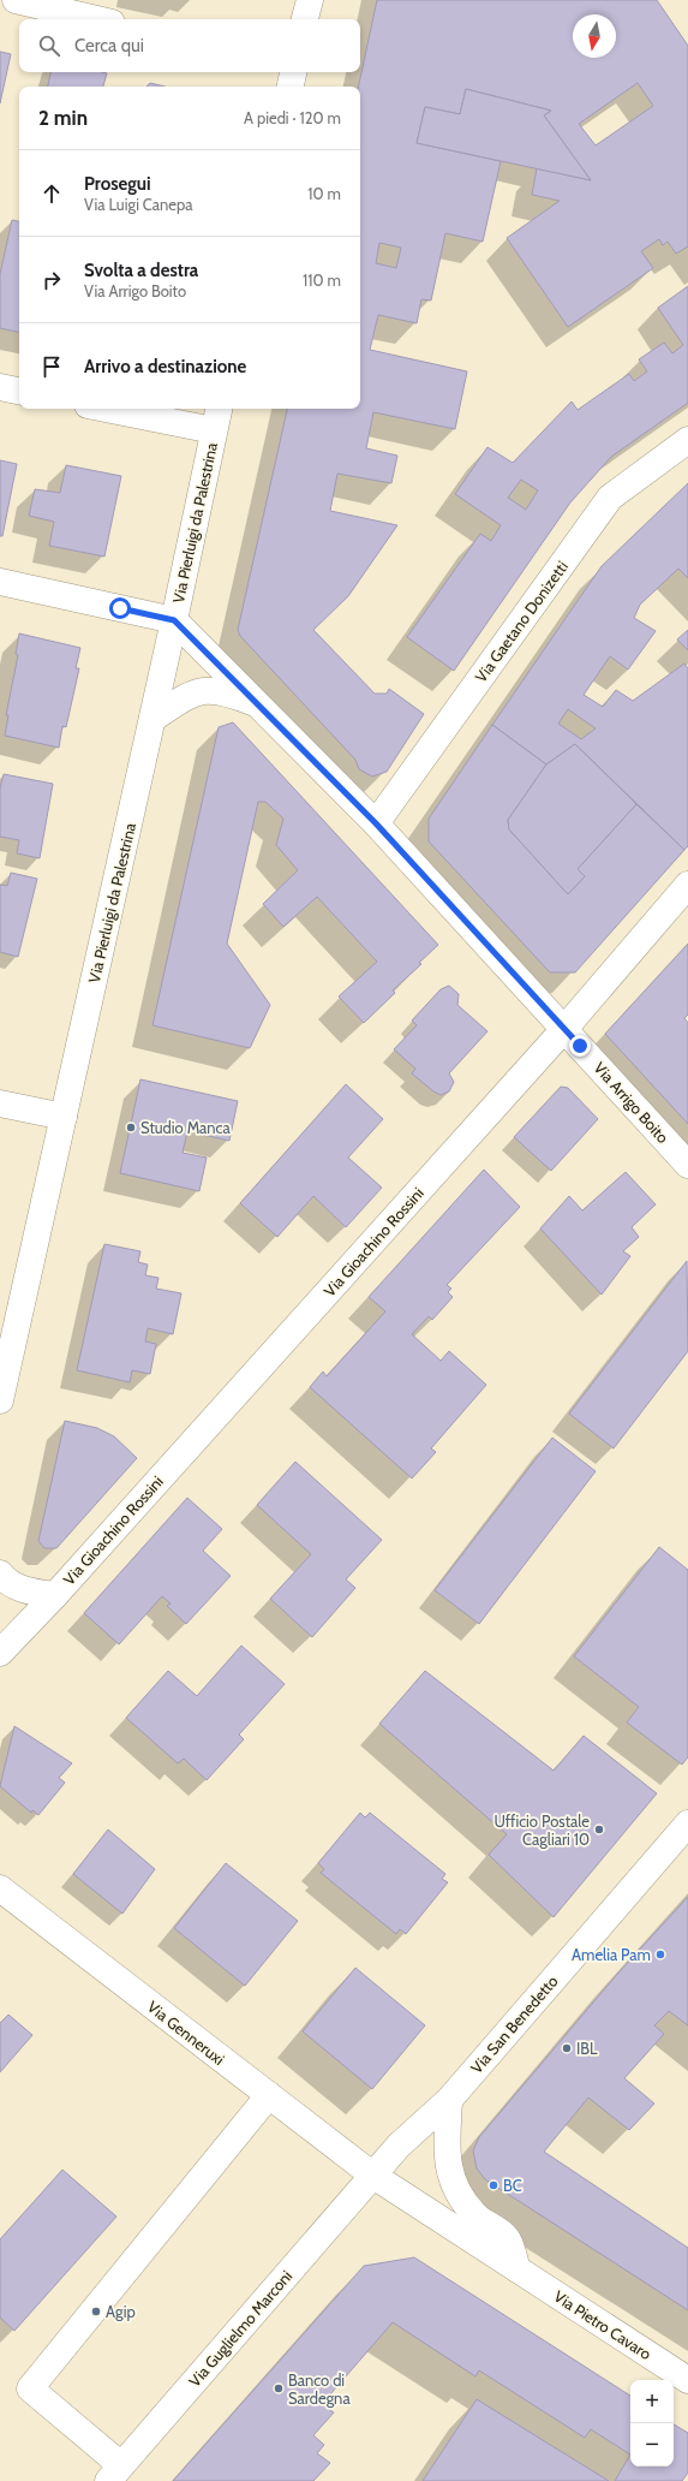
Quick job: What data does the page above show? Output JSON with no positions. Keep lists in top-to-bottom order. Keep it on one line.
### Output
{"streets":{"street":["Via Pierluigi da Palestrina","Via Gaetano Donizetti","Via Arrigo Boito","Via Gioachino Rossini","Via San Benedetto","Via Genneruxi","Via Pietro Cavaro","Via Guglielmo Marconi"]},"crossings":[["Via Pierluigi da Palestrina","Via Arrigo Boito"],["Via Gaetano Donizetti","Via Arrigo Boito"],["Via Arrigo Boito","Via Gioachino Rossini"],["Via San Benedetto","Via Genneruxi"],["Via San Benedetto","Via Pietro Cavaro"],["Via San Benedetto","Via Guglielmo Marconi"],["Via Genneruxi","Via Pietro Cavaro"],["Via Genneruxi","Via Guglielmo Marconi"],["Via Pietro Cavaro","Via Guglielmo Marconi"]],"places":["Studio Manca","Ufficio Postale Cagliari 10","Amelia Pam","IBL","BC","Agip","Banco di Sardegna"],"north":"bottom","page":{"search":"Cerca qui","heading":["2 min","A piedi · 120 m"],"list":[["Prosegui","Via Luigi Canepa","10 m"],["Svolta a destra","Via Arrigo Boito","110 m"],"Arrivo a destinazione"],"map_buttons":["+","−"]}}
